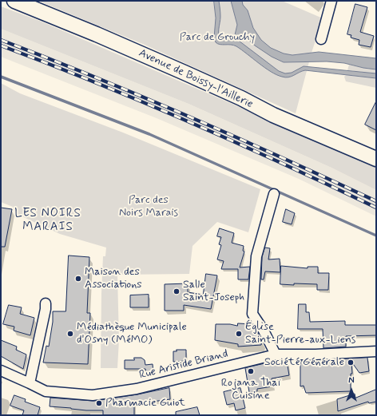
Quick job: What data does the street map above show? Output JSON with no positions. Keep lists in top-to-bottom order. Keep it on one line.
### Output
{"streets":{"main road":["Avenue de Boissy-l'Aillerie"],"street":["Rue Aristide Briand"]},"districts":["LES NOIRS MARAIS"],"parks":["Parc de Grouchy","Parc des Noirs Marais"],"places":["Maison des Associations","Salle Saint-Joseph","Médiathèque Municipale d'Osny (MéMO)","Église Saint-Pierre-aux-Liens","Société Générale","Rojana Thaï Cuisine","Pharmacie Guiot"],"north":"top"}
